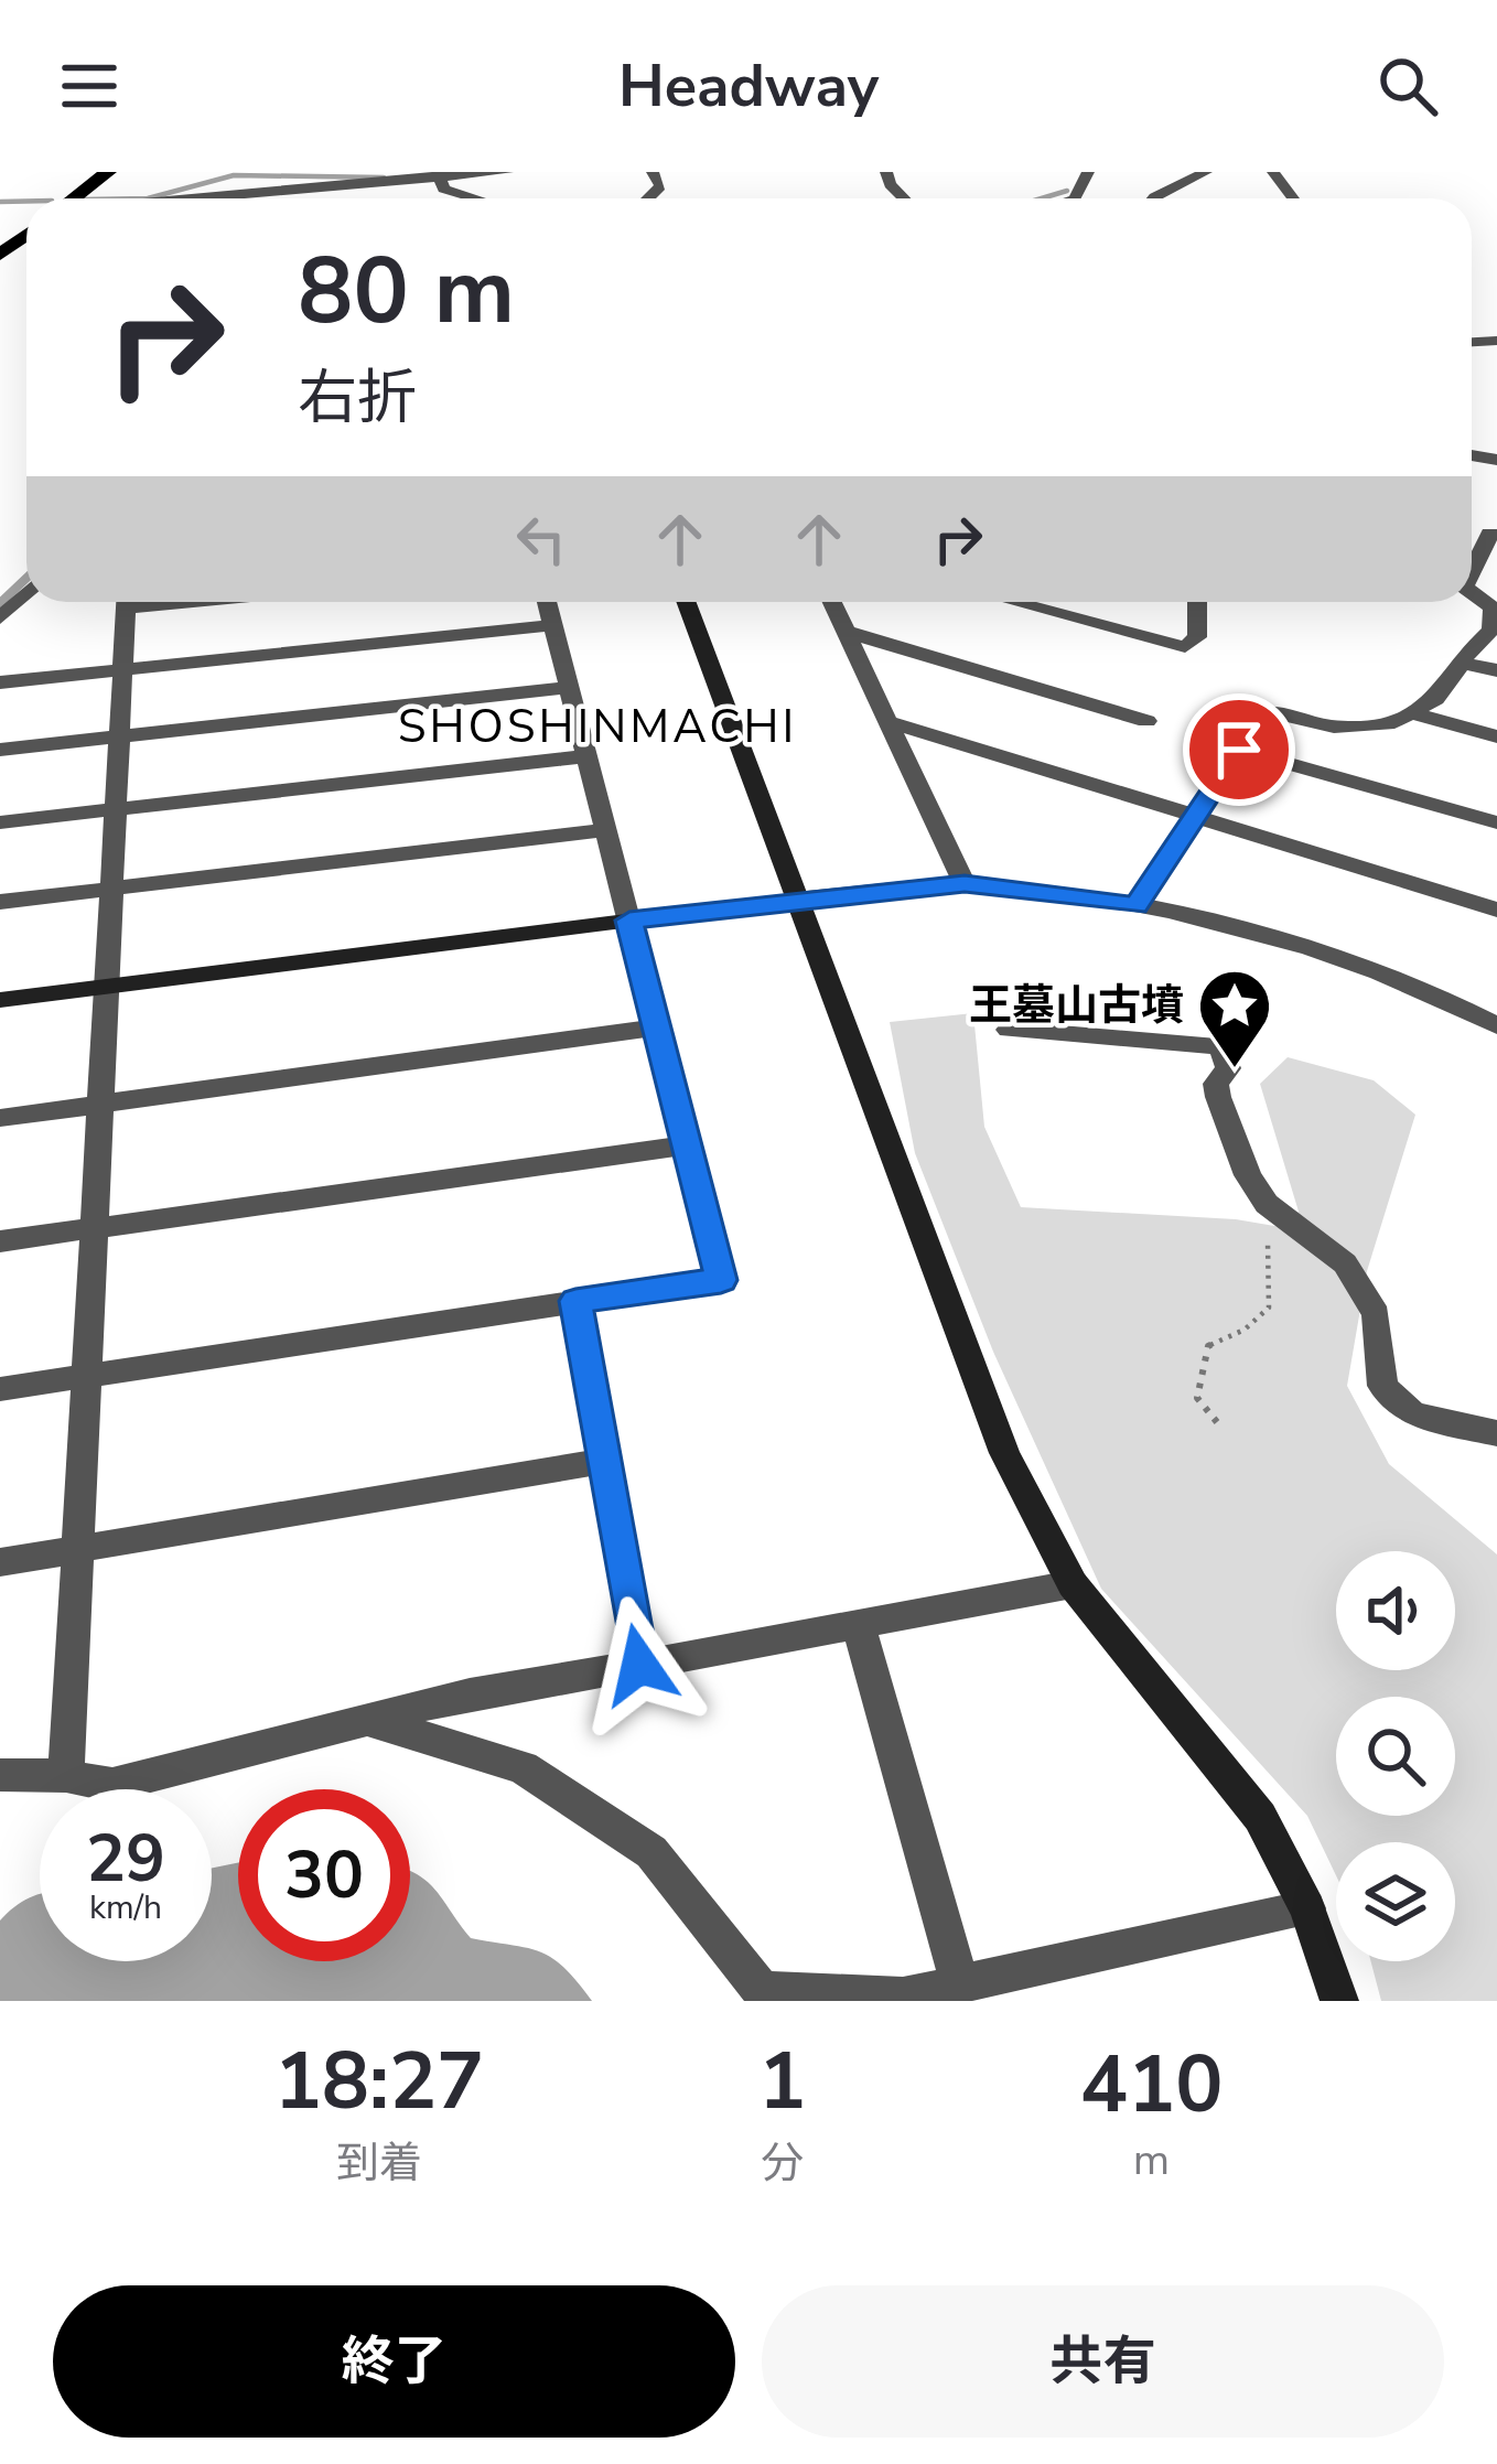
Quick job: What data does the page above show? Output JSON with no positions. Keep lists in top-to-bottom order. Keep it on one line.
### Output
{"districts":["SHOSHINMACHI"],"places":{"place":["王墓山古墳"]},"page":{"header":"Headway","turn":["80 m","右折"],"speed":"29 km/h","limit":"30","eta":["18:27","到着","1","分","410","m"],"buttons":["終了","共有"]}}
